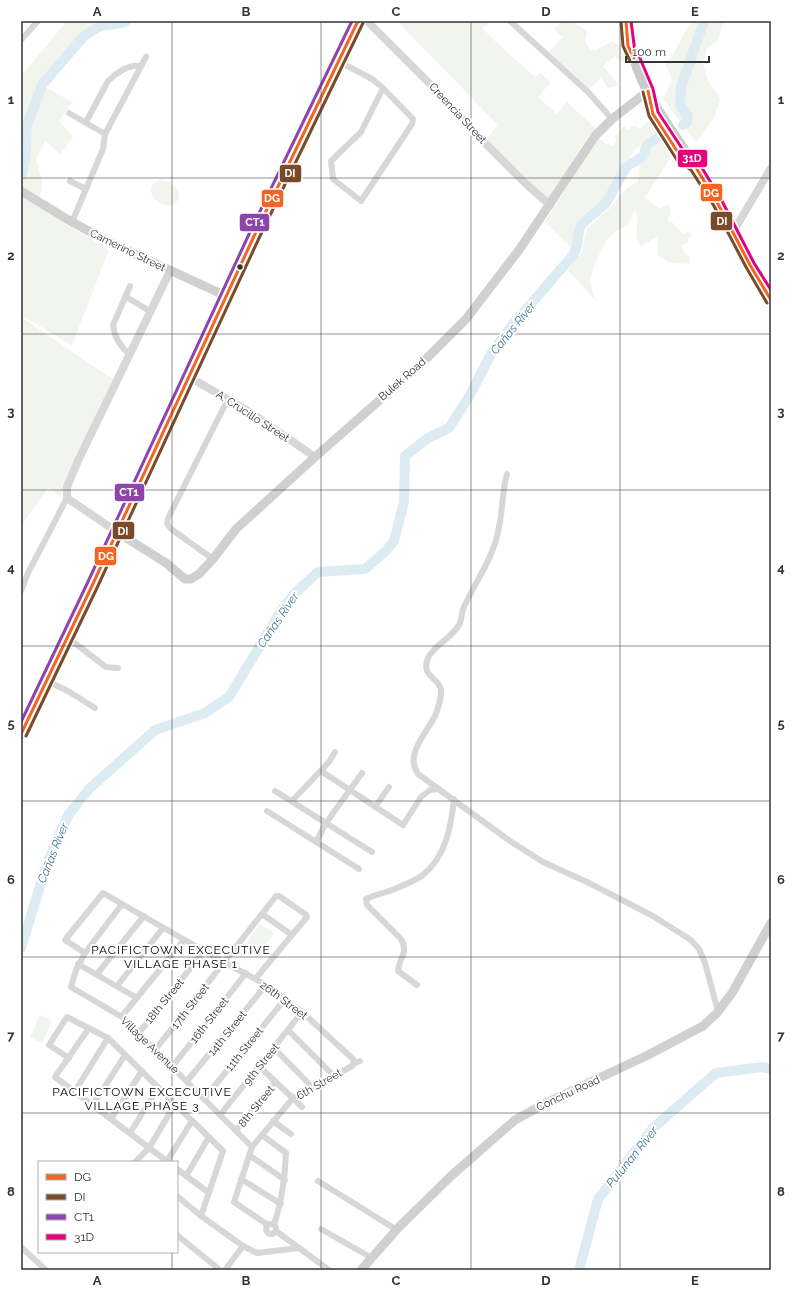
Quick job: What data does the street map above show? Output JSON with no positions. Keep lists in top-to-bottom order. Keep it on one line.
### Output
{"streets":{"main road":["Camerino Street","Bulek Road","Conchu Road"],"street":["Creencia Street","A. Crucillo Street","26th Street","18th Street","17th Street","16th Street","14th Street","Village Avenue","11th Street","9th Street","6th Street","8th Street"]},"crossings":[["Creencia Street","Bulek Road"],["Bulek Road","A. Crucillo Street"],["26th Street","18th Street"],["26th Street","17th Street"],["26th Street","16th Street"],["26th Street","14th Street"],["26th Street","11th Street"],["26th Street","9th Street"],["26th Street","6th Street"],["18th Street","Village Avenue"],["17th Street","Village Avenue"],["16th Street","Village Avenue"],["14th Street","Village Avenue"],["Village Avenue","11th Street"],["Village Avenue","9th Street"],["Village Avenue","6th Street"],["Village Avenue","8th Street"]],"districts":["PACIFICTOWN EXCECUTIVE VILLAGE PHASE 1","PACIFICTOWN EXCECUTIVE VILLAGE PHASE 3"],"water":["Cañas River","Pulunan River"],"lines":["transit line DG","transit line DI","transit line CT1","transit line 31D"],"legend":["DG","DI","CT1","31D"],"scale_bar":"100 m","grid":{"columns":["A","B","C","D","E"],"rows":["1","2","3","4","5","6","7","8"]}}
